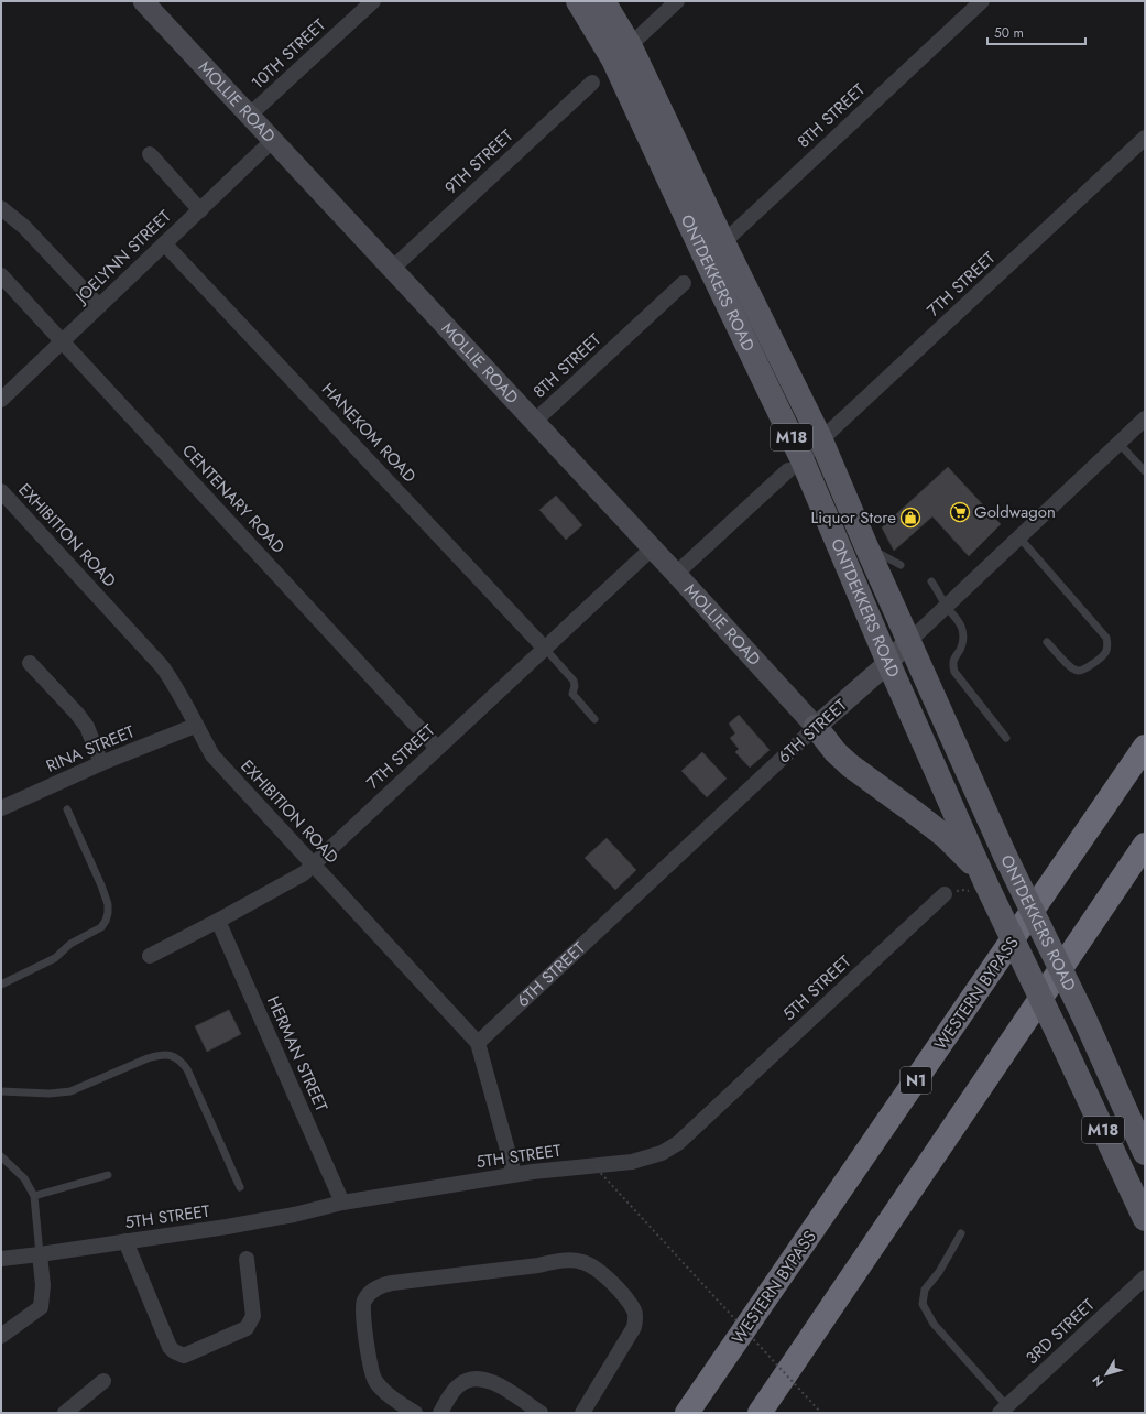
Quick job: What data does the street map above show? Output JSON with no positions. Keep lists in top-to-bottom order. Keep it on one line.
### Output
{"streets":{"highway":["WESTERN BYPASS","N1"],"main road":["MOLLIE ROAD","ONTDEKKERS ROAD","M18","6TH STREET"],"street":["10TH STREET","8TH STREET","9TH STREET","JOELYNN STREET","7TH STREET","HANEKOM ROAD","CENTENARY ROAD","EXHIBITION ROAD","RINA STREET","5TH STREET","HERMAN STREET","3RD STREET"]},"crossings":[["10TH STREET","MOLLIE ROAD"],["MOLLIE ROAD","8TH STREET"],["MOLLIE ROAD","9TH STREET"],["MOLLIE ROAD","JOELYNN STREET"],["MOLLIE ROAD","7TH STREET"],["MOLLIE ROAD","6TH STREET"],["8TH STREET","ONTDEKKERS ROAD"],["JOELYNN STREET","HANEKOM ROAD"],["JOELYNN STREET","CENTENARY ROAD"],["ONTDEKKERS ROAD","7TH STREET"],["ONTDEKKERS ROAD","6TH STREET"],["7TH STREET","HANEKOM ROAD"],["7TH STREET","CENTENARY ROAD"],["7TH STREET","EXHIBITION ROAD"],["7TH STREET","HERMAN STREET"],["EXHIBITION ROAD","6TH STREET"],["EXHIBITION ROAD","RINA STREET"],["EXHIBITION ROAD","5TH STREET"],["5TH STREET","HERMAN STREET"]],"places":{"supermarket":["Goldwagon"],"shop":["Liquor Store"]},"scale_bar":"50 m","north":"bottom left"}
